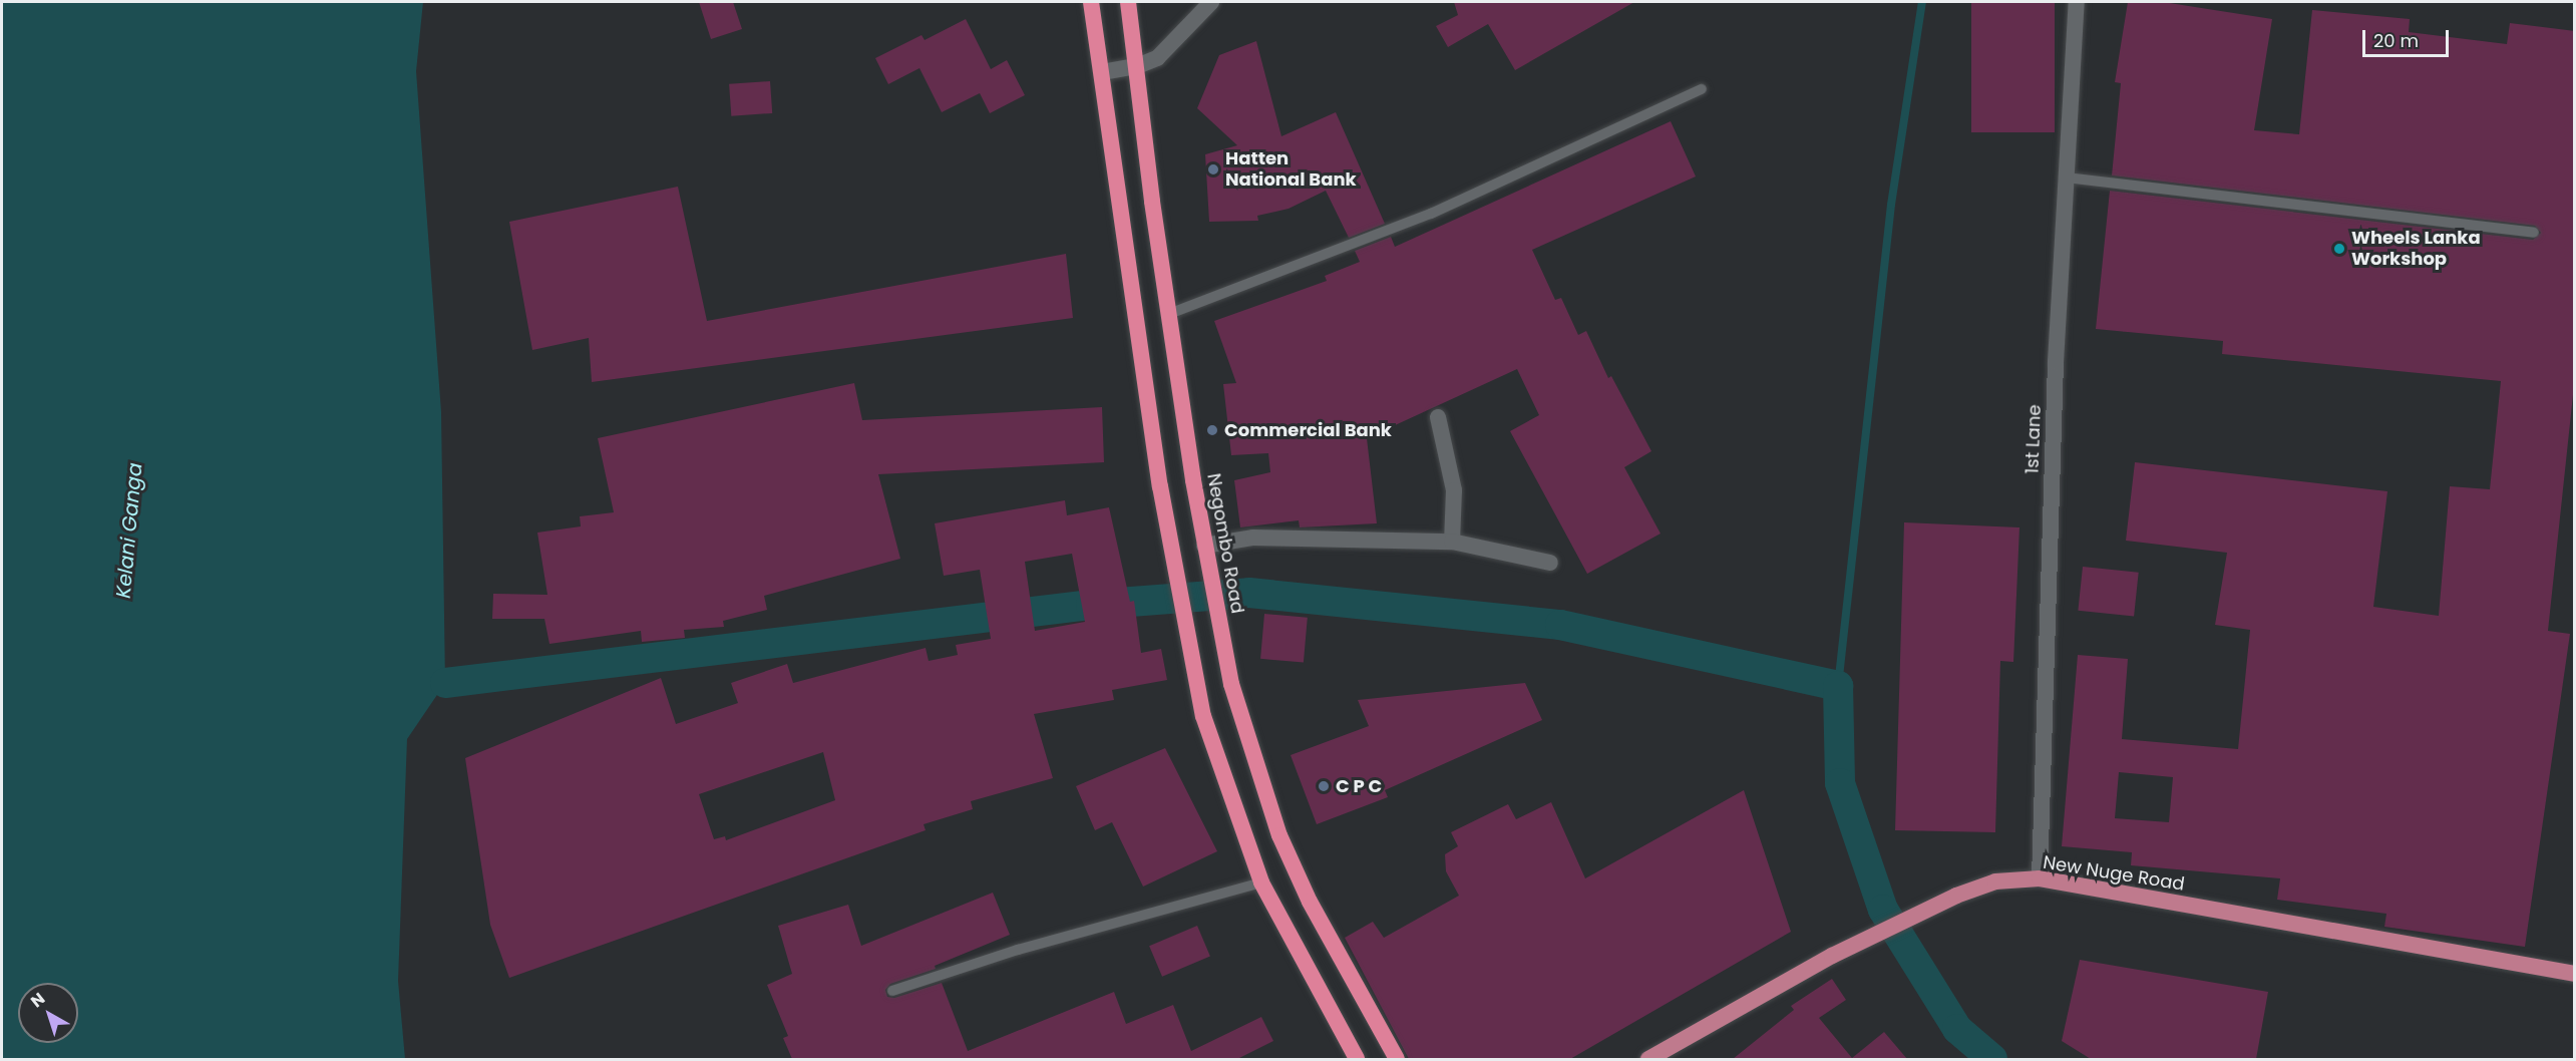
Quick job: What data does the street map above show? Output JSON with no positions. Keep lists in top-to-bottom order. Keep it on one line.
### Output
{"streets":{"highway":["Negombo Road"],"main road":["New Nuge Road"],"street":["1st Lane"]},"crossings":[["1st Lane","New Nuge Road"]],"water":["Kelani Ganga"],"places":["Hatten National Bank","Wheels Lanka Workshop","Commercial Bank","C P C"],"scale_bar":"20 m","north":"top left"}
